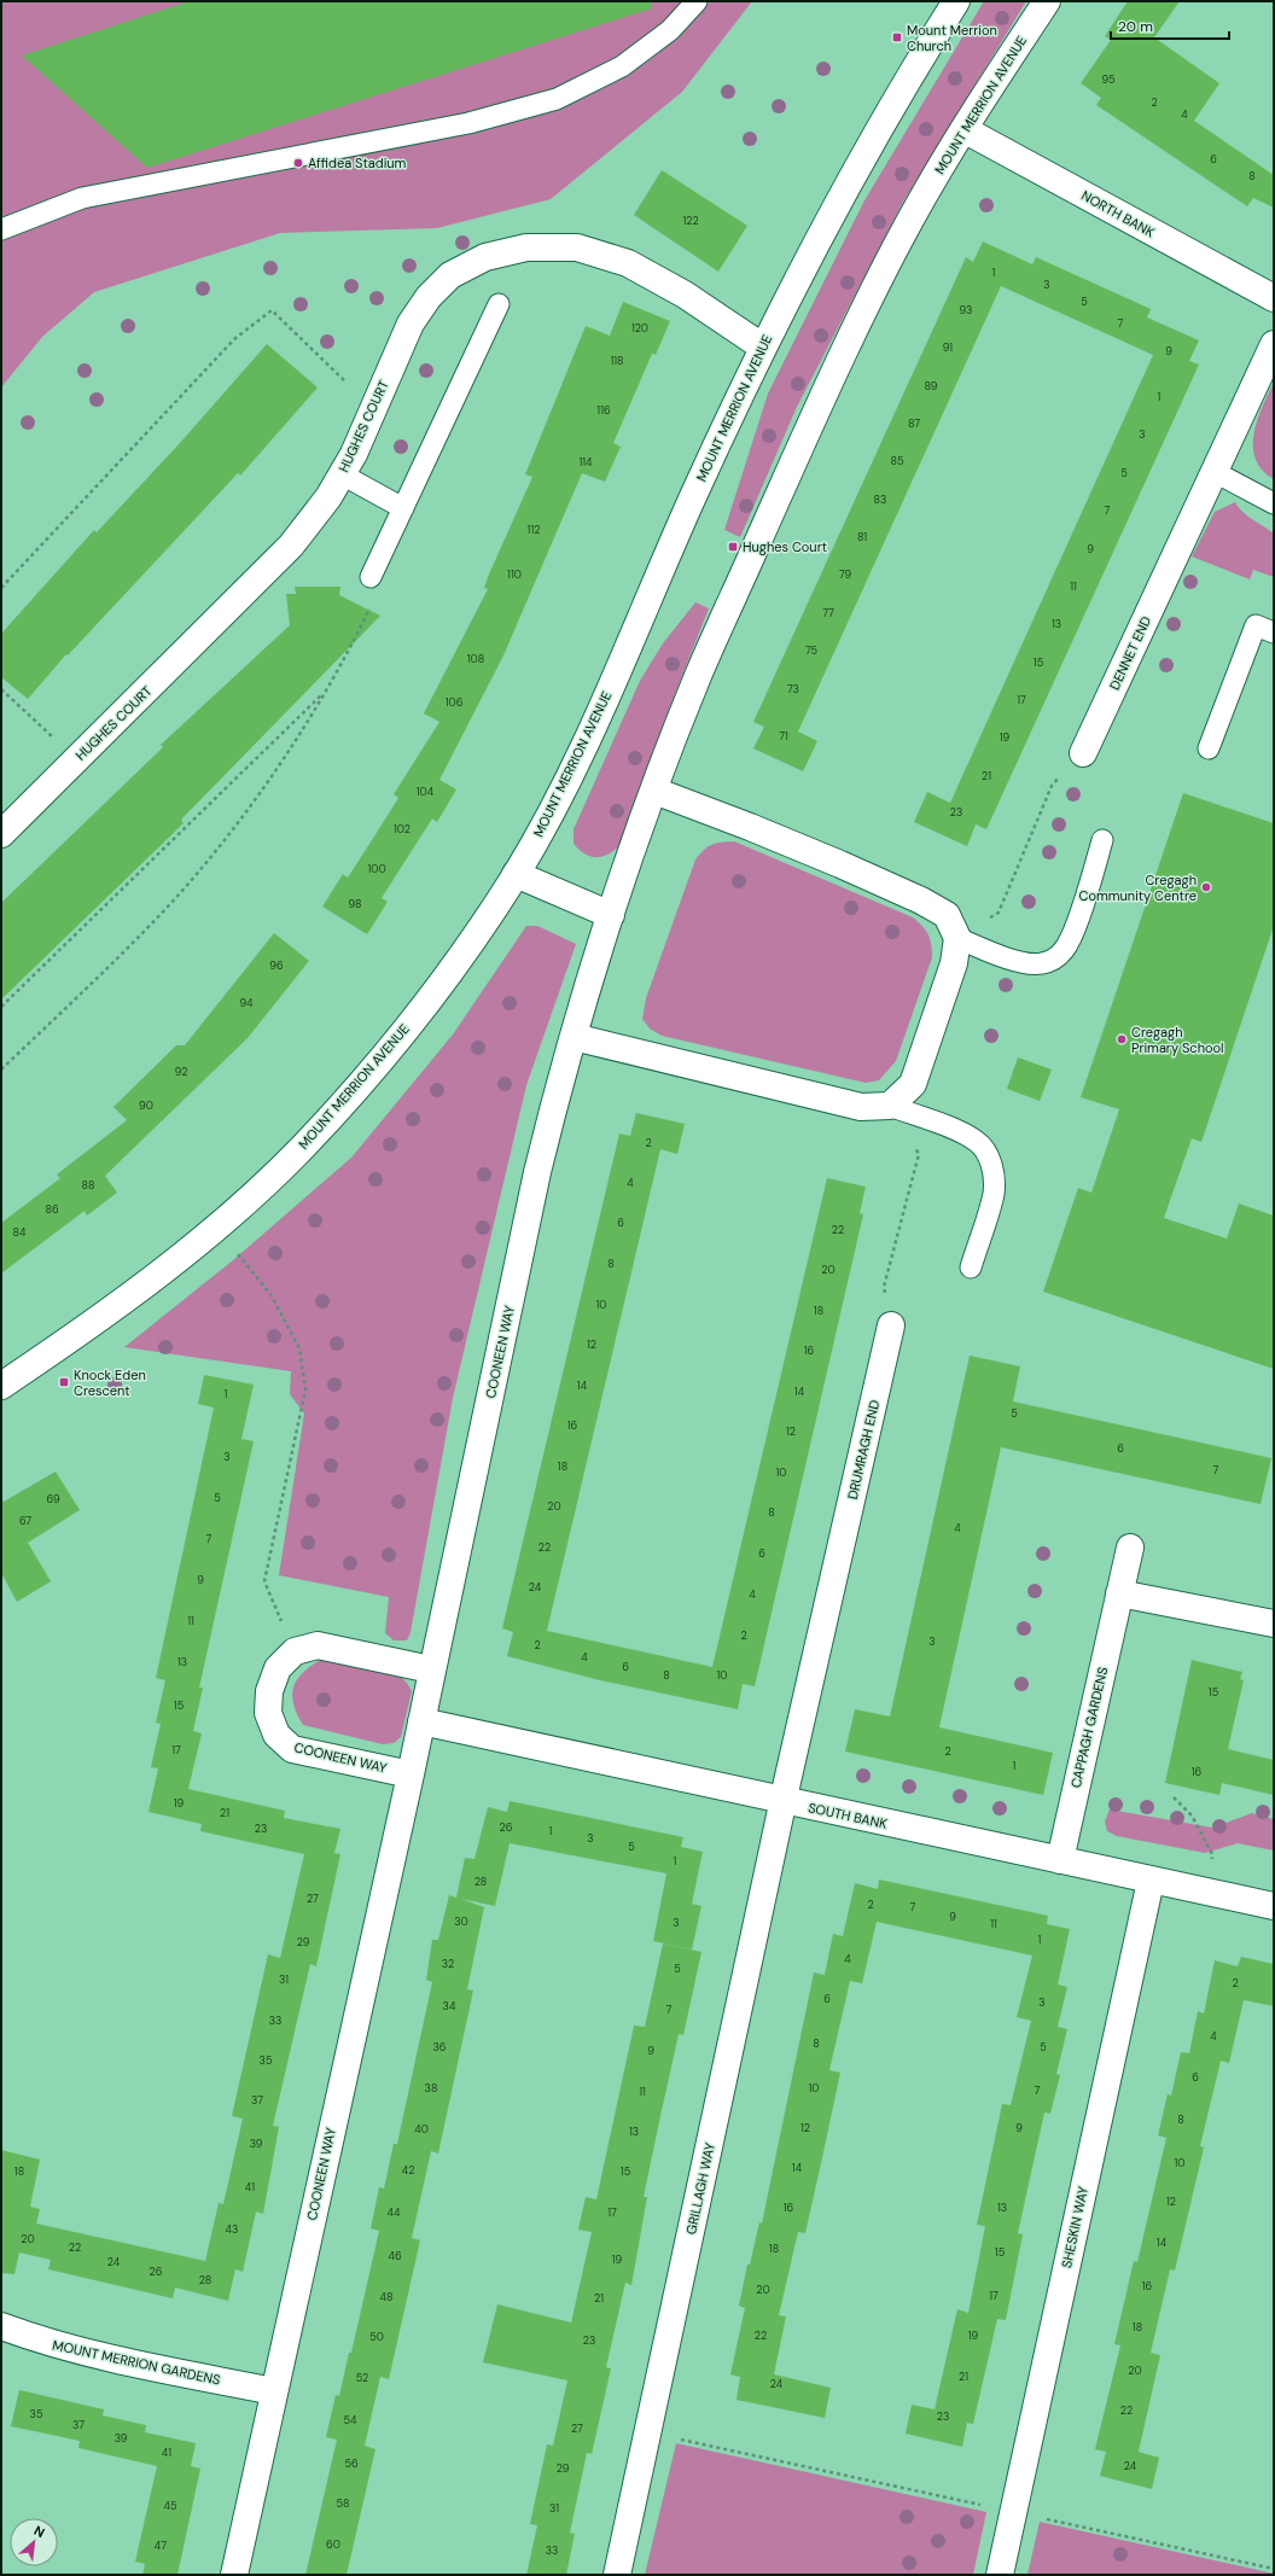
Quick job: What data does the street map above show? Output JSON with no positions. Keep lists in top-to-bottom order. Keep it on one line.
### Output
{"streets":{"street":["MOUNT MERRION AVENUE","NORTH BANK","HUGHES COURT","DENNET END","COONEEN WAY","DRUMRAGH END","CAPPAGH GARDENS","SOUTH BANK","GRILLAGH WAY","SHESKIN WAY","MOUNT MERRION GARDENS"]},"crossings":[["MOUNT MERRION AVENUE","NORTH BANK"],["MOUNT MERRION AVENUE","HUGHES COURT"],["MOUNT MERRION AVENUE","COONEEN WAY"],["COONEEN WAY","SOUTH BANK"],["COONEEN WAY","MOUNT MERRION GARDENS"],["DRUMRAGH END","SOUTH BANK"],["DRUMRAGH END","GRILLAGH WAY"],["CAPPAGH GARDENS","SOUTH BANK"],["SOUTH BANK","GRILLAGH WAY"],["SOUTH BANK","SHESKIN WAY"]],"places":{"transit":["Mount Merrion Church","Hughes Court","Knock Eden Crescent"],"other":["Affidea Stadium","Cregagh Community Centre","Cregagh Primary School"]},"house_numbers":["95","2","4","6","8","122","1","3","5","93","7","120","91","9","118","89","1","116","87","3","85","114","5","83","7","112","81","9","110","79","11","77","13","75","108","15","73","17","106","71","19","21","104","23","102","100","98","96","94","92","90","2","4","88","86","6","22","84","8","20","10","18","12","16","14","14","1","5","16","12","6","3","18","7","10","5","69","20","8","67","4","7","22","6","9","24","4","11","2","3","2","4","13","6","8","10","15","15","17","2","1","16","19","21","26","23","1","3","5","1","28","27","2","7","9","30","3","11","1","29","4","32","5","31","2","6","3","34","7","33","4","8","36","5","9","35","6","38","10","7","11","37","8","12","9","40","13","39","10","14","42","18","15","41","12","16","13","44","17","43","20","14","22","18","15","46","19","24","26","28","16","20","17","48","21","18","22","19","50","23","20","21","52","24","22","35","23","54","37","27","39","41","56","24","29","58","45","31","60","47","33"],"scale_bar":"20 m","north":"top right"}
